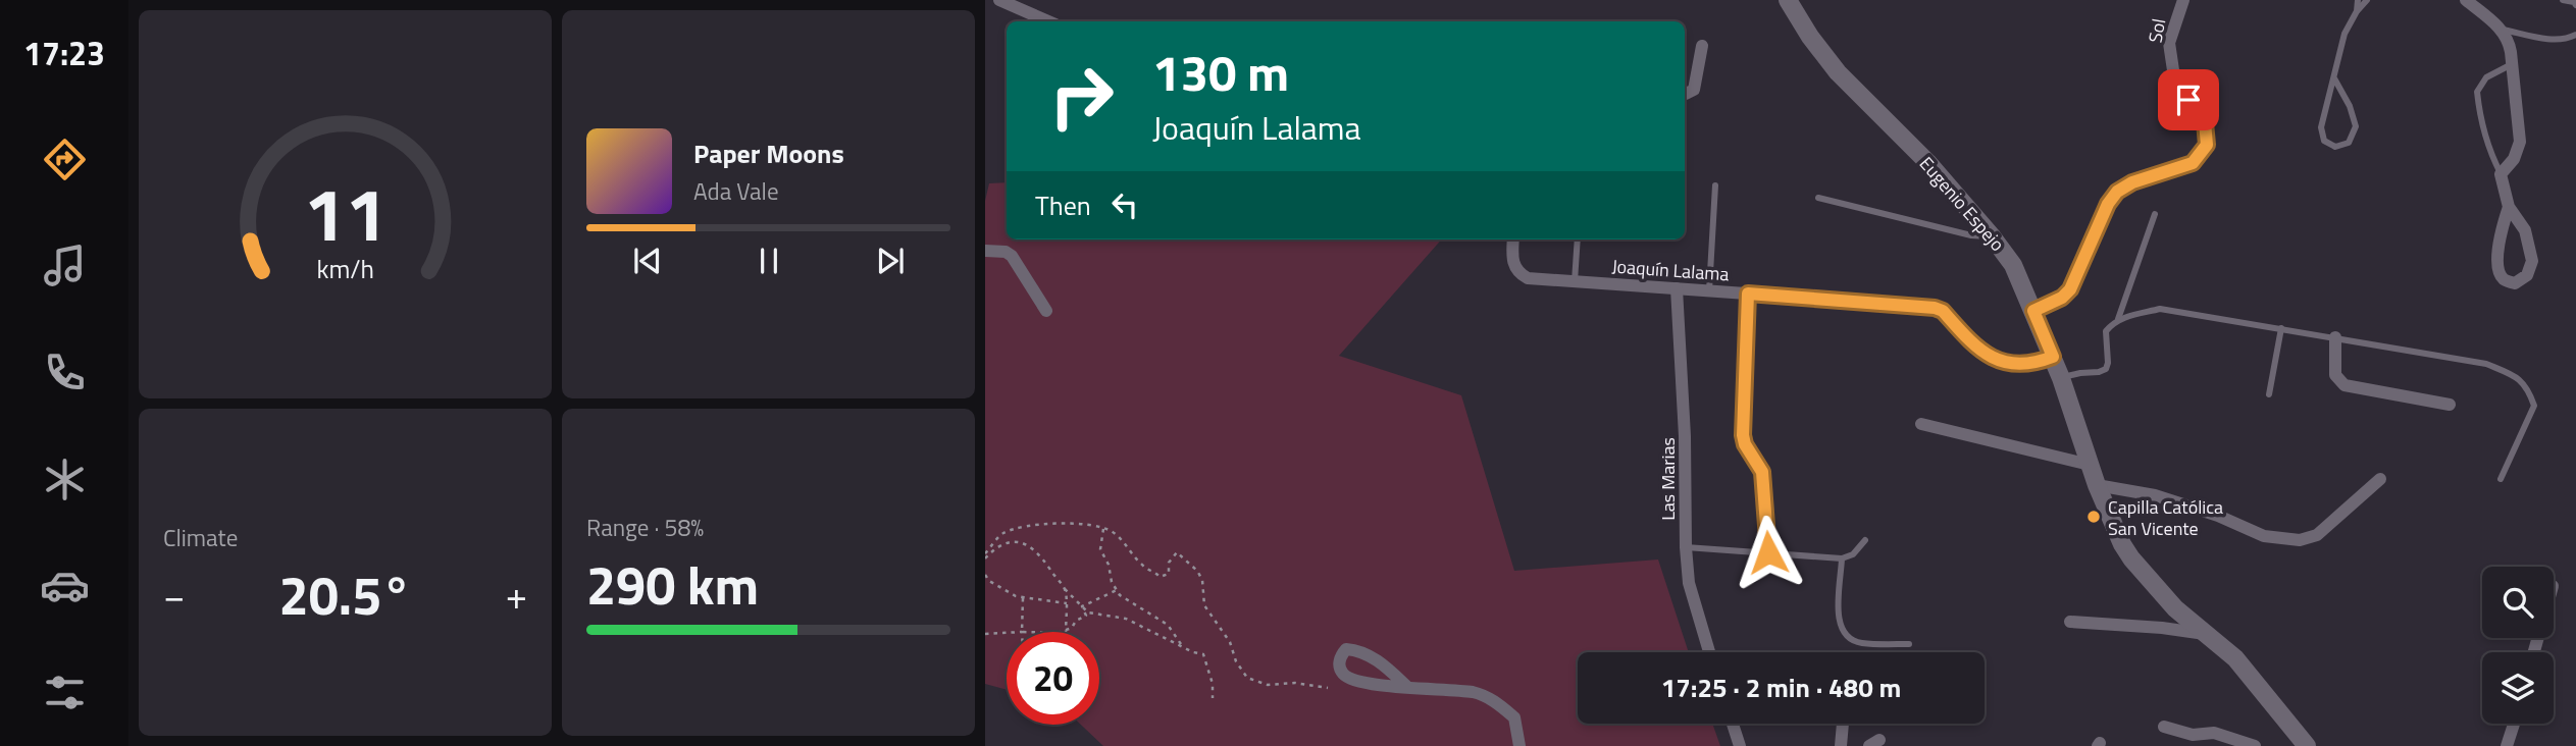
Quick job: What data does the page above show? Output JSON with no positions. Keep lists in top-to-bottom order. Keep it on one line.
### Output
{"streets":{"street":["Sol","Eugenio Espejo","Joaquín Lalama","Las Marias"]},"crossings":[["Sol","Eugenio Espejo"],["Eugenio Espejo","Joaquín Lalama"],["Joaquín Lalama","Las Marias"]],"places":["Capilla Católica San Vicente"],"page":{"tabs":"17:23","turn":["130 m","Joaquín Lalama"],"song":["Paper Moons","Ada Vale"],"then":"Then","tile":["Climate",["Range · 58%","290 km"]],"heat":["−","20.5°","+"],"limit":"20","trip":"17:25 · 2 min · 480 m","gauge":["11","km/h"]}}
